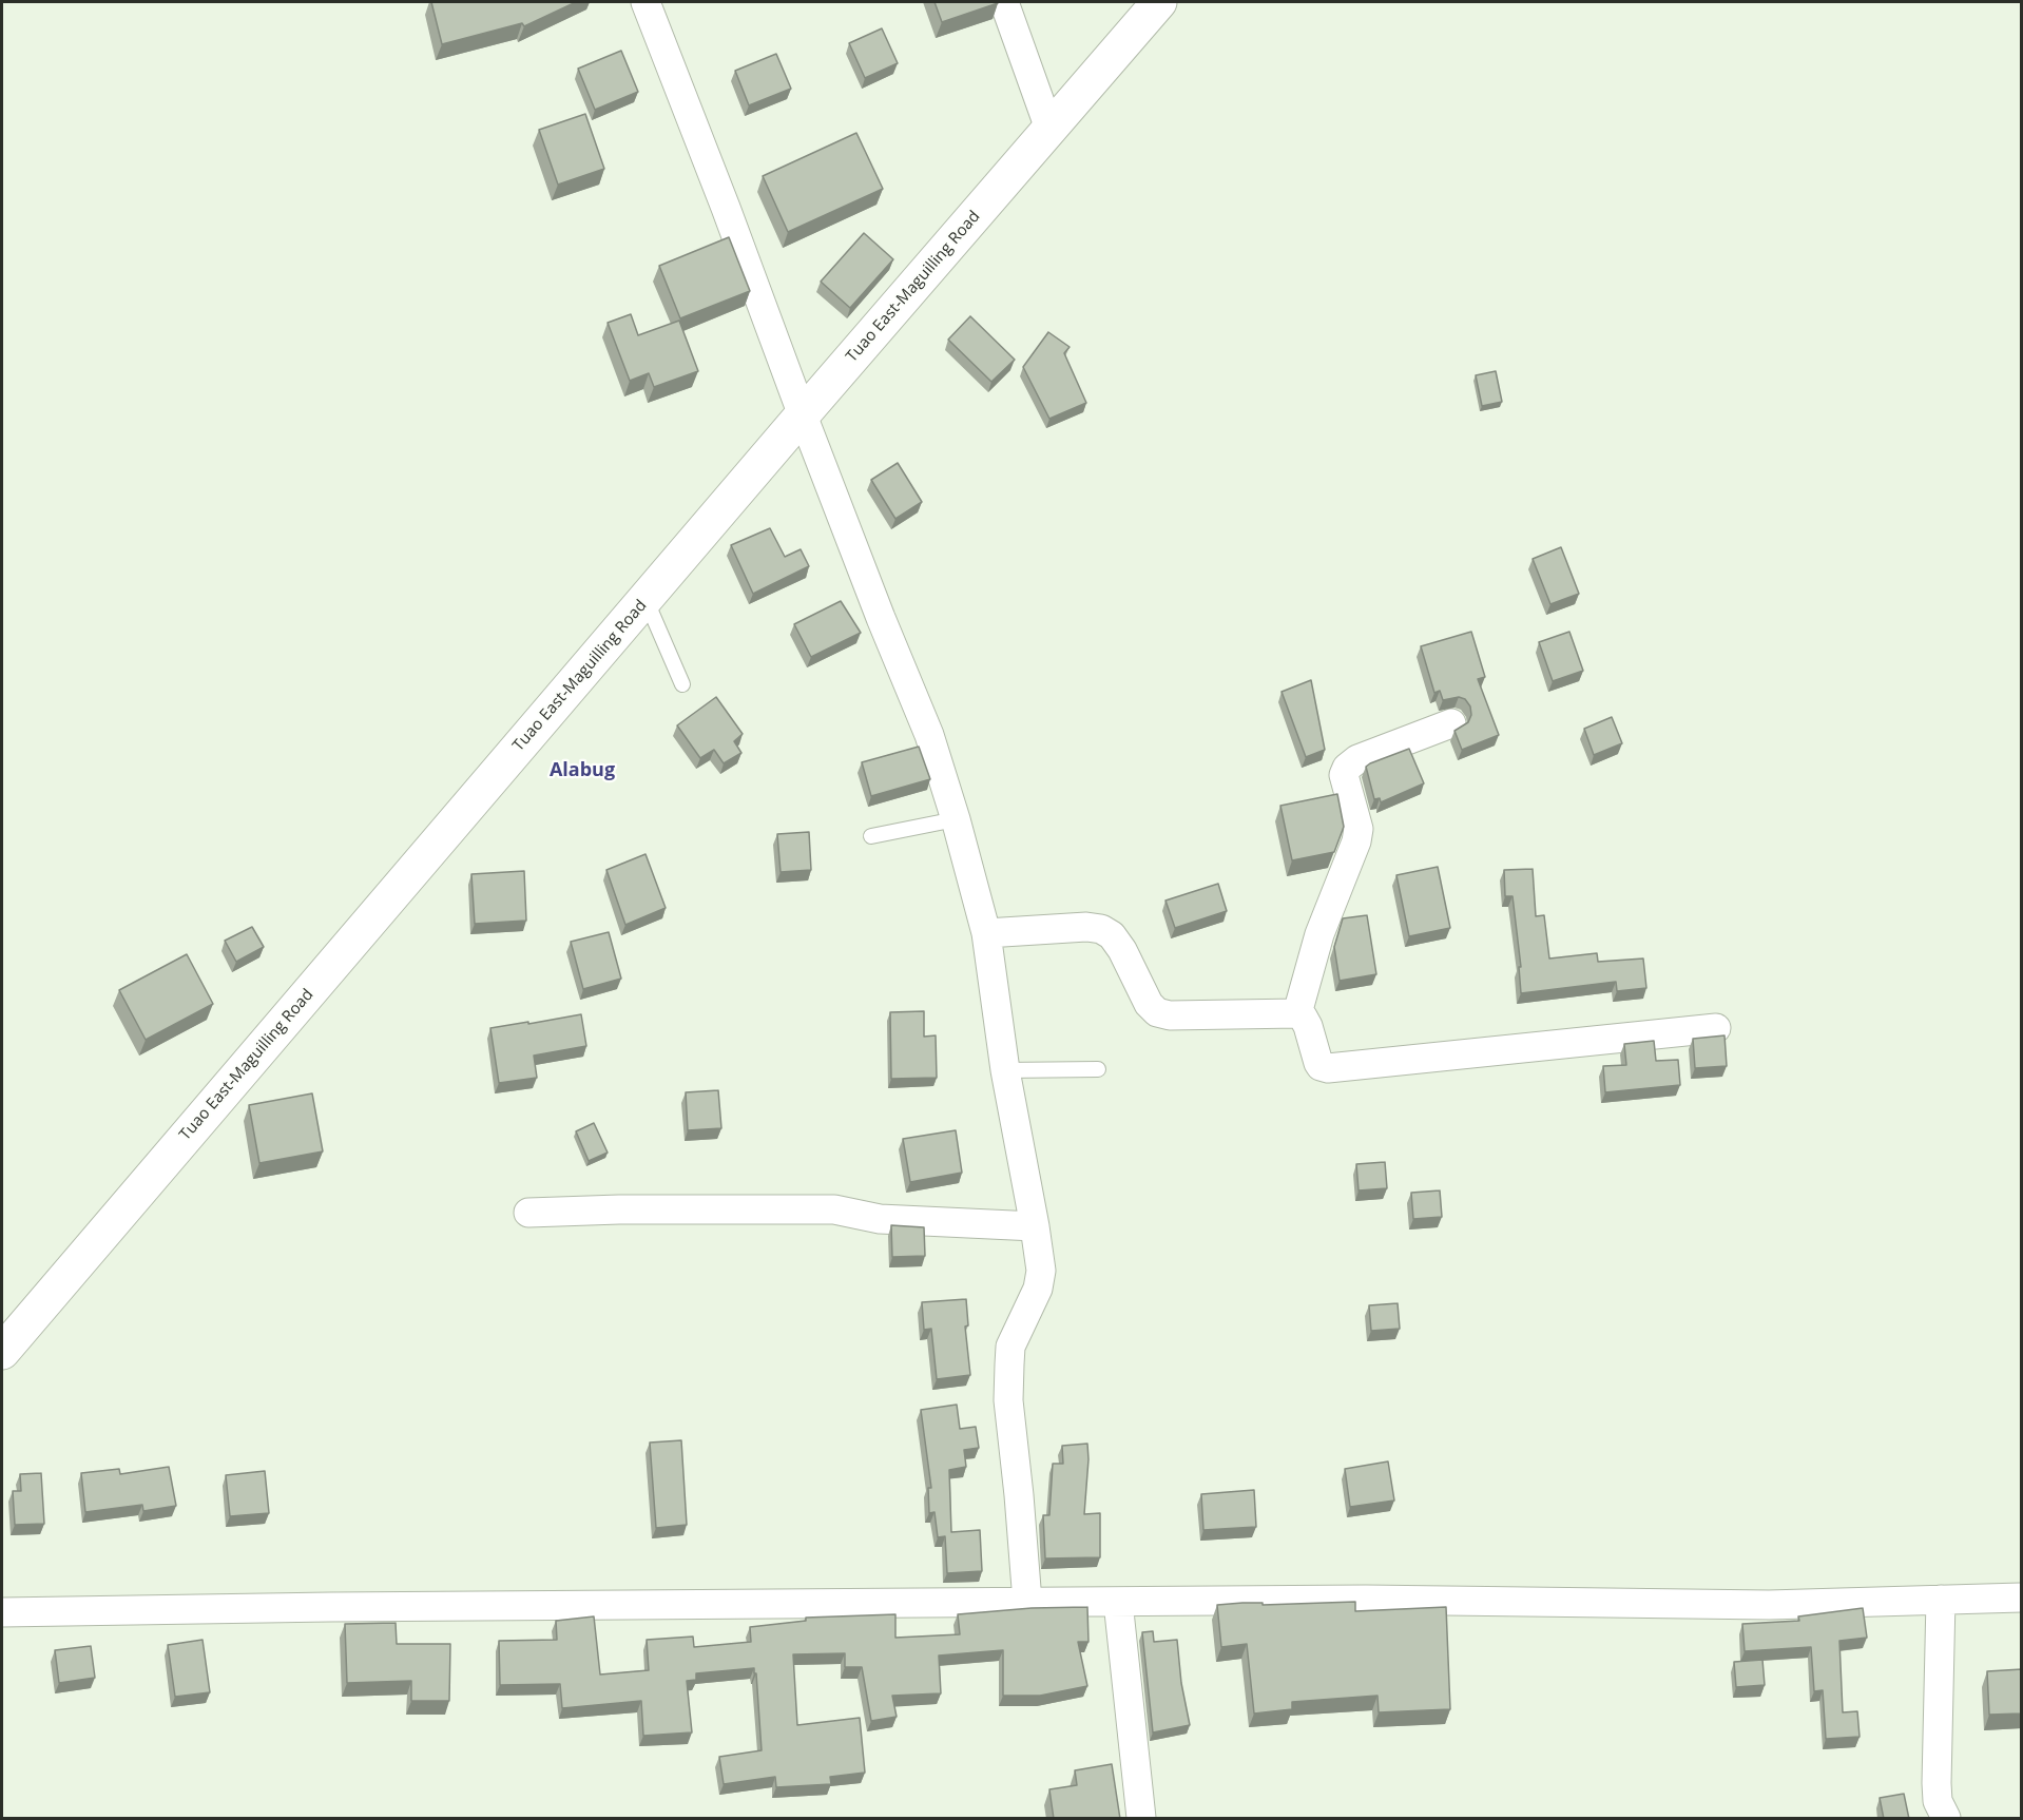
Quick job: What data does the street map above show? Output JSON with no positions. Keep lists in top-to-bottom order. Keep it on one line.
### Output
{"streets":{"main road":["Tuao East-Maguilling Road"]},"districts":["Alabug"]}
